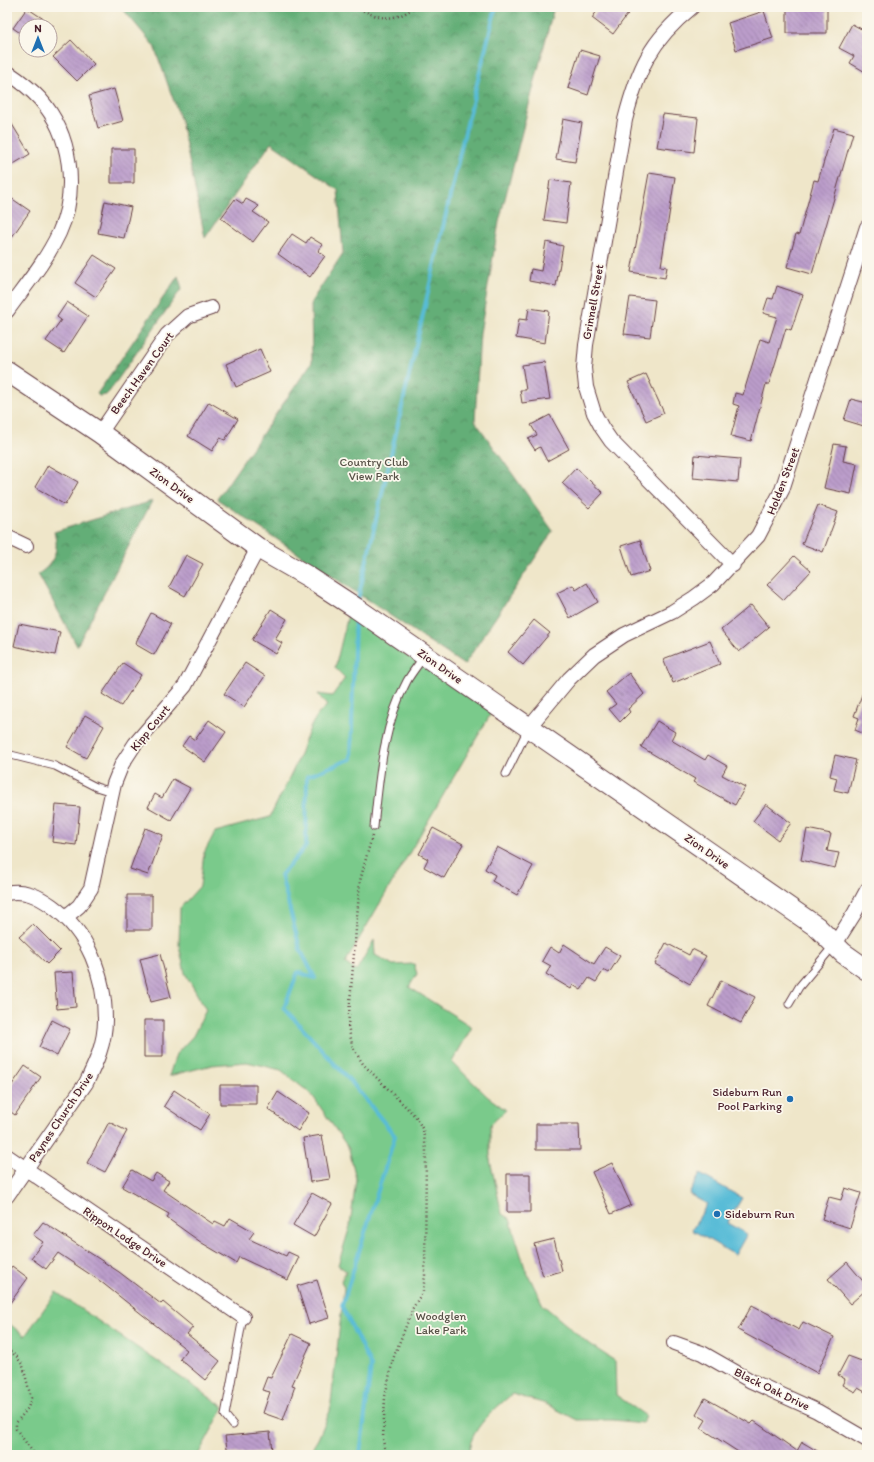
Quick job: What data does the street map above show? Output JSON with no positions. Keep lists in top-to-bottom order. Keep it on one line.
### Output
{"streets":{"main road":["Zion Drive"],"street":["Grinnell Street","Beech Haven Court","Holden Street","Kipp Court","Paynes Church Drive","Rippon Lodge Drive","Black Oak Drive"]},"crossings":[["Grinnell Street","Holden Street"],["Beech Haven Court","Zion Drive"],["Holden Street","Zion Drive"],["Zion Drive","Kipp Court"],["Kipp Court","Paynes Church Drive"],["Paynes Church Drive","Rippon Lodge Drive"]],"parks":["Country Club View Park","Woodglen Lake Park"],"places":["Sideburn Run Pool Parking","Sideburn Run"],"north":"top"}
